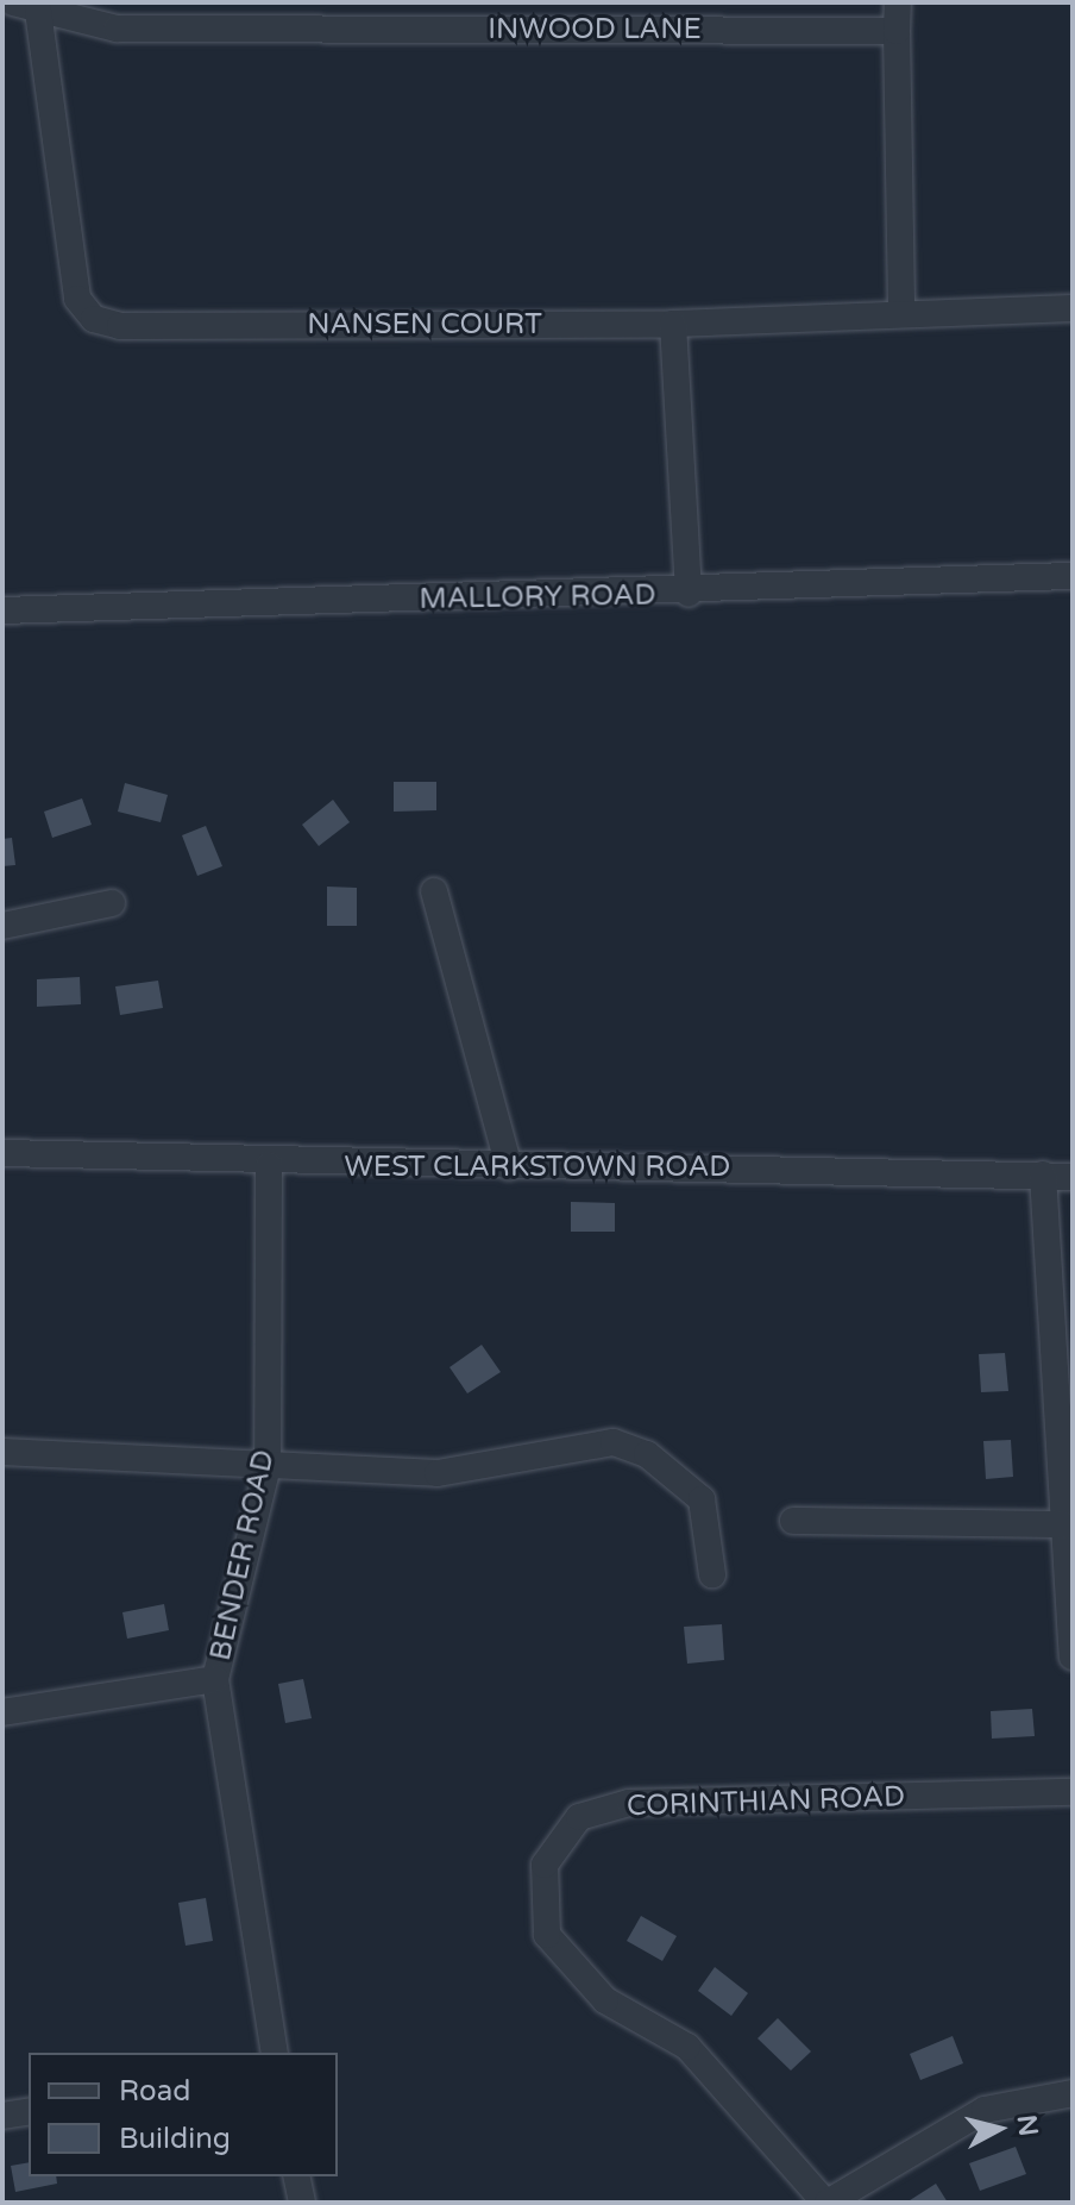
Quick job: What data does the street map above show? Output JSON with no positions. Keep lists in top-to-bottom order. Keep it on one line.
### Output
{"streets":{"street":["INWOOD LANE","NANSEN COURT","MALLORY ROAD","WEST CLARKSTOWN ROAD","BENDER ROAD","CORINTHIAN ROAD"]},"crossings":[["INWOOD LANE","NANSEN COURT"],["WEST CLARKSTOWN ROAD","BENDER ROAD"]],"legend":["Road","Building"],"north":"right"}
